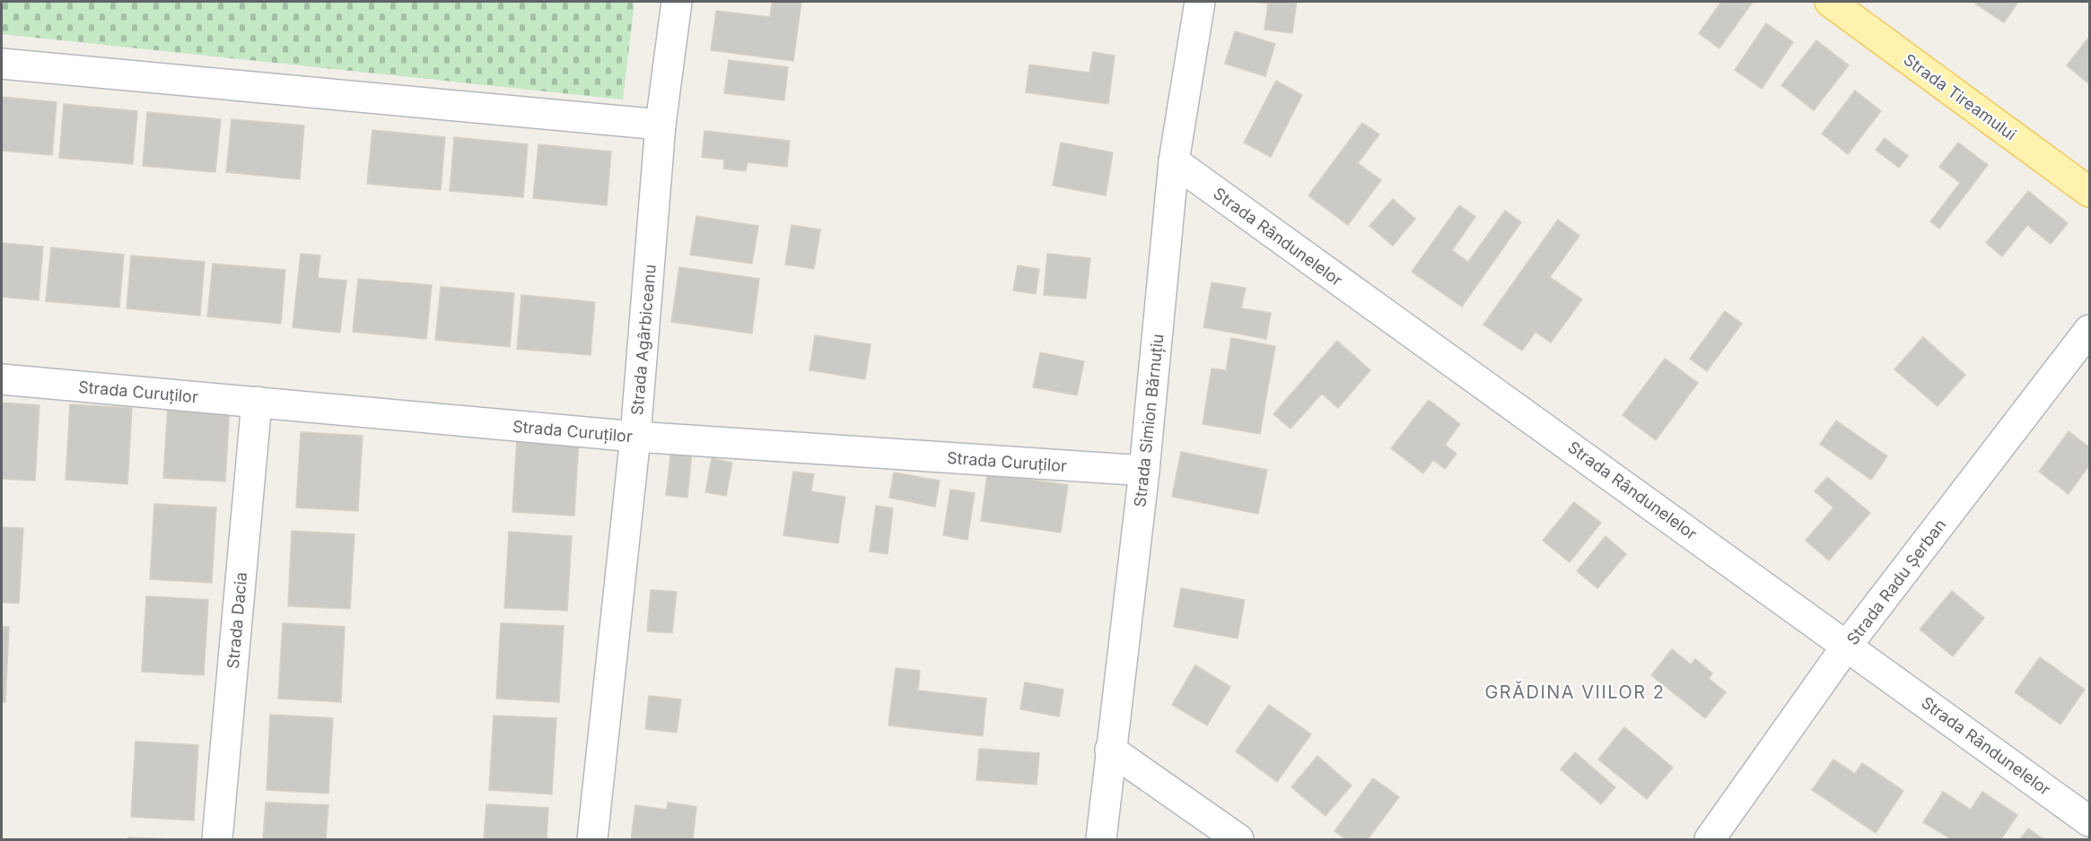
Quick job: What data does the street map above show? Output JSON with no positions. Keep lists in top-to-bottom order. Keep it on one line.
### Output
{"streets":{"main road":["Strada Tireamului"],"street":["Strada Rândunelelor","Strada Agârbiceanu","Strada Curuților","Strada Simion Bărnuțiu","Strada Radu Șerban","Strada Dacia"]},"crossings":[["Strada Rândunelelor","Strada Simion Bărnuțiu"],["Strada Rândunelelor","Strada Radu Șerban"],["Strada Agârbiceanu","Strada Curuților"],["Strada Curuților","Strada Simion Bărnuțiu"],["Strada Curuților","Strada Dacia"]],"districts":["GRĂDINA VIILOR 2"]}
